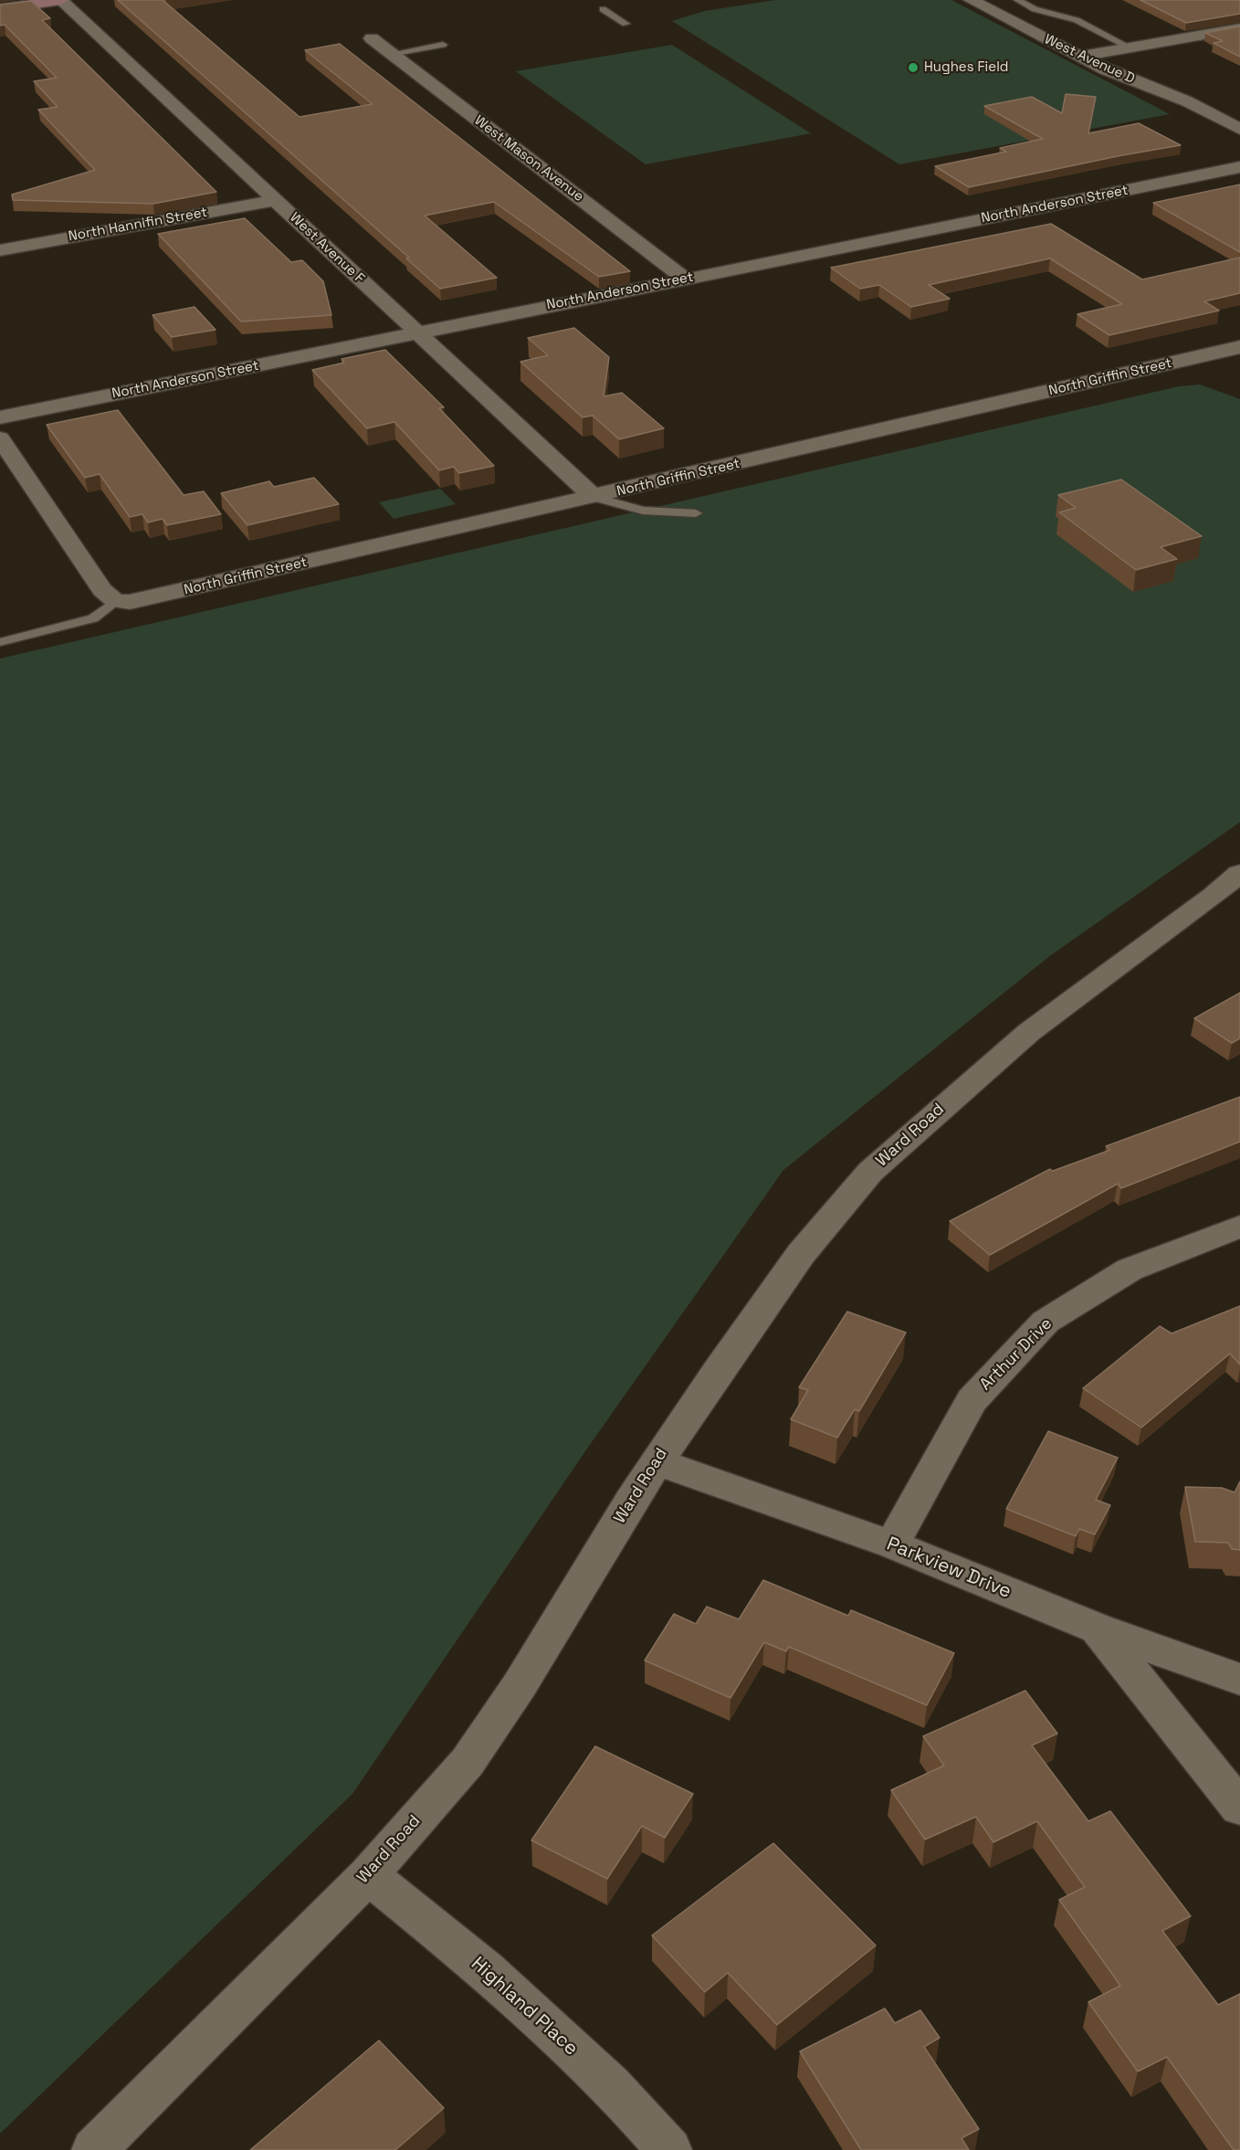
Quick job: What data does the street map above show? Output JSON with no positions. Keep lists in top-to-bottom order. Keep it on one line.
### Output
{"streets":{"street":["West Avenue D","West Mason Avenue","North Anderson Street","North Hannifin Street","West Avenue F","North Griffin Street","Ward Road","Arthur Drive","Parkview Drive","Highland Place"]},"crossings":[["West Mason Avenue","North Anderson Street"],["North Anderson Street","West Avenue F"],["North Hannifin Street","West Avenue F"],["West Avenue F","North Griffin Street"],["Ward Road","Parkview Drive"],["Ward Road","Highland Place"],["Arthur Drive","Parkview Drive"]],"places":["Hughes Field"]}
